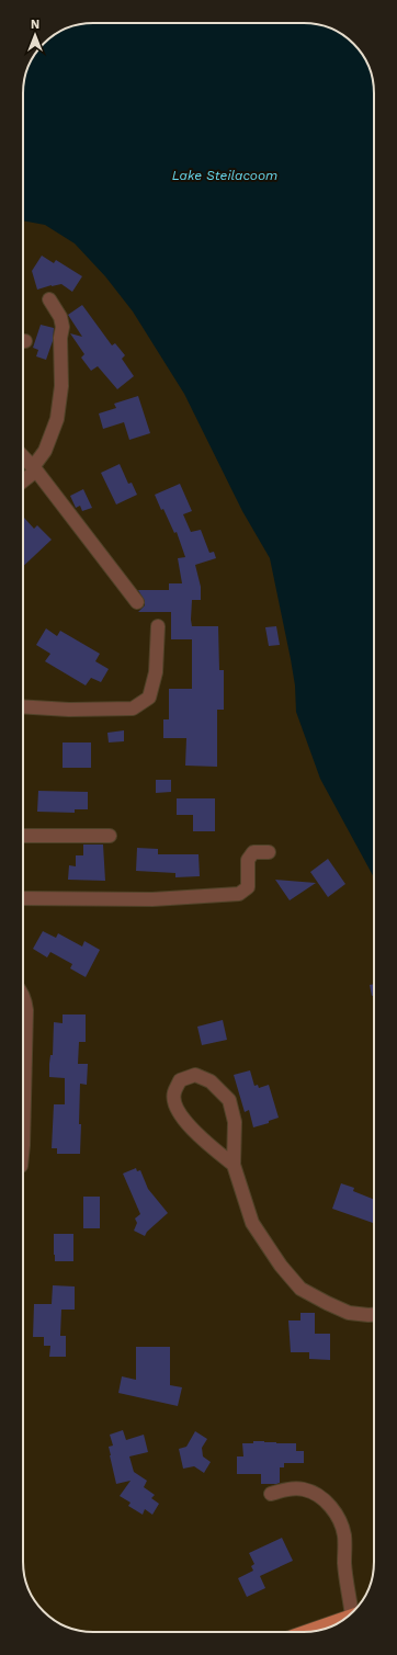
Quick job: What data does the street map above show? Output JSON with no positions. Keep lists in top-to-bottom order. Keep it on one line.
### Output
{"water":["Lake Steilacoom"],"north":"top"}
